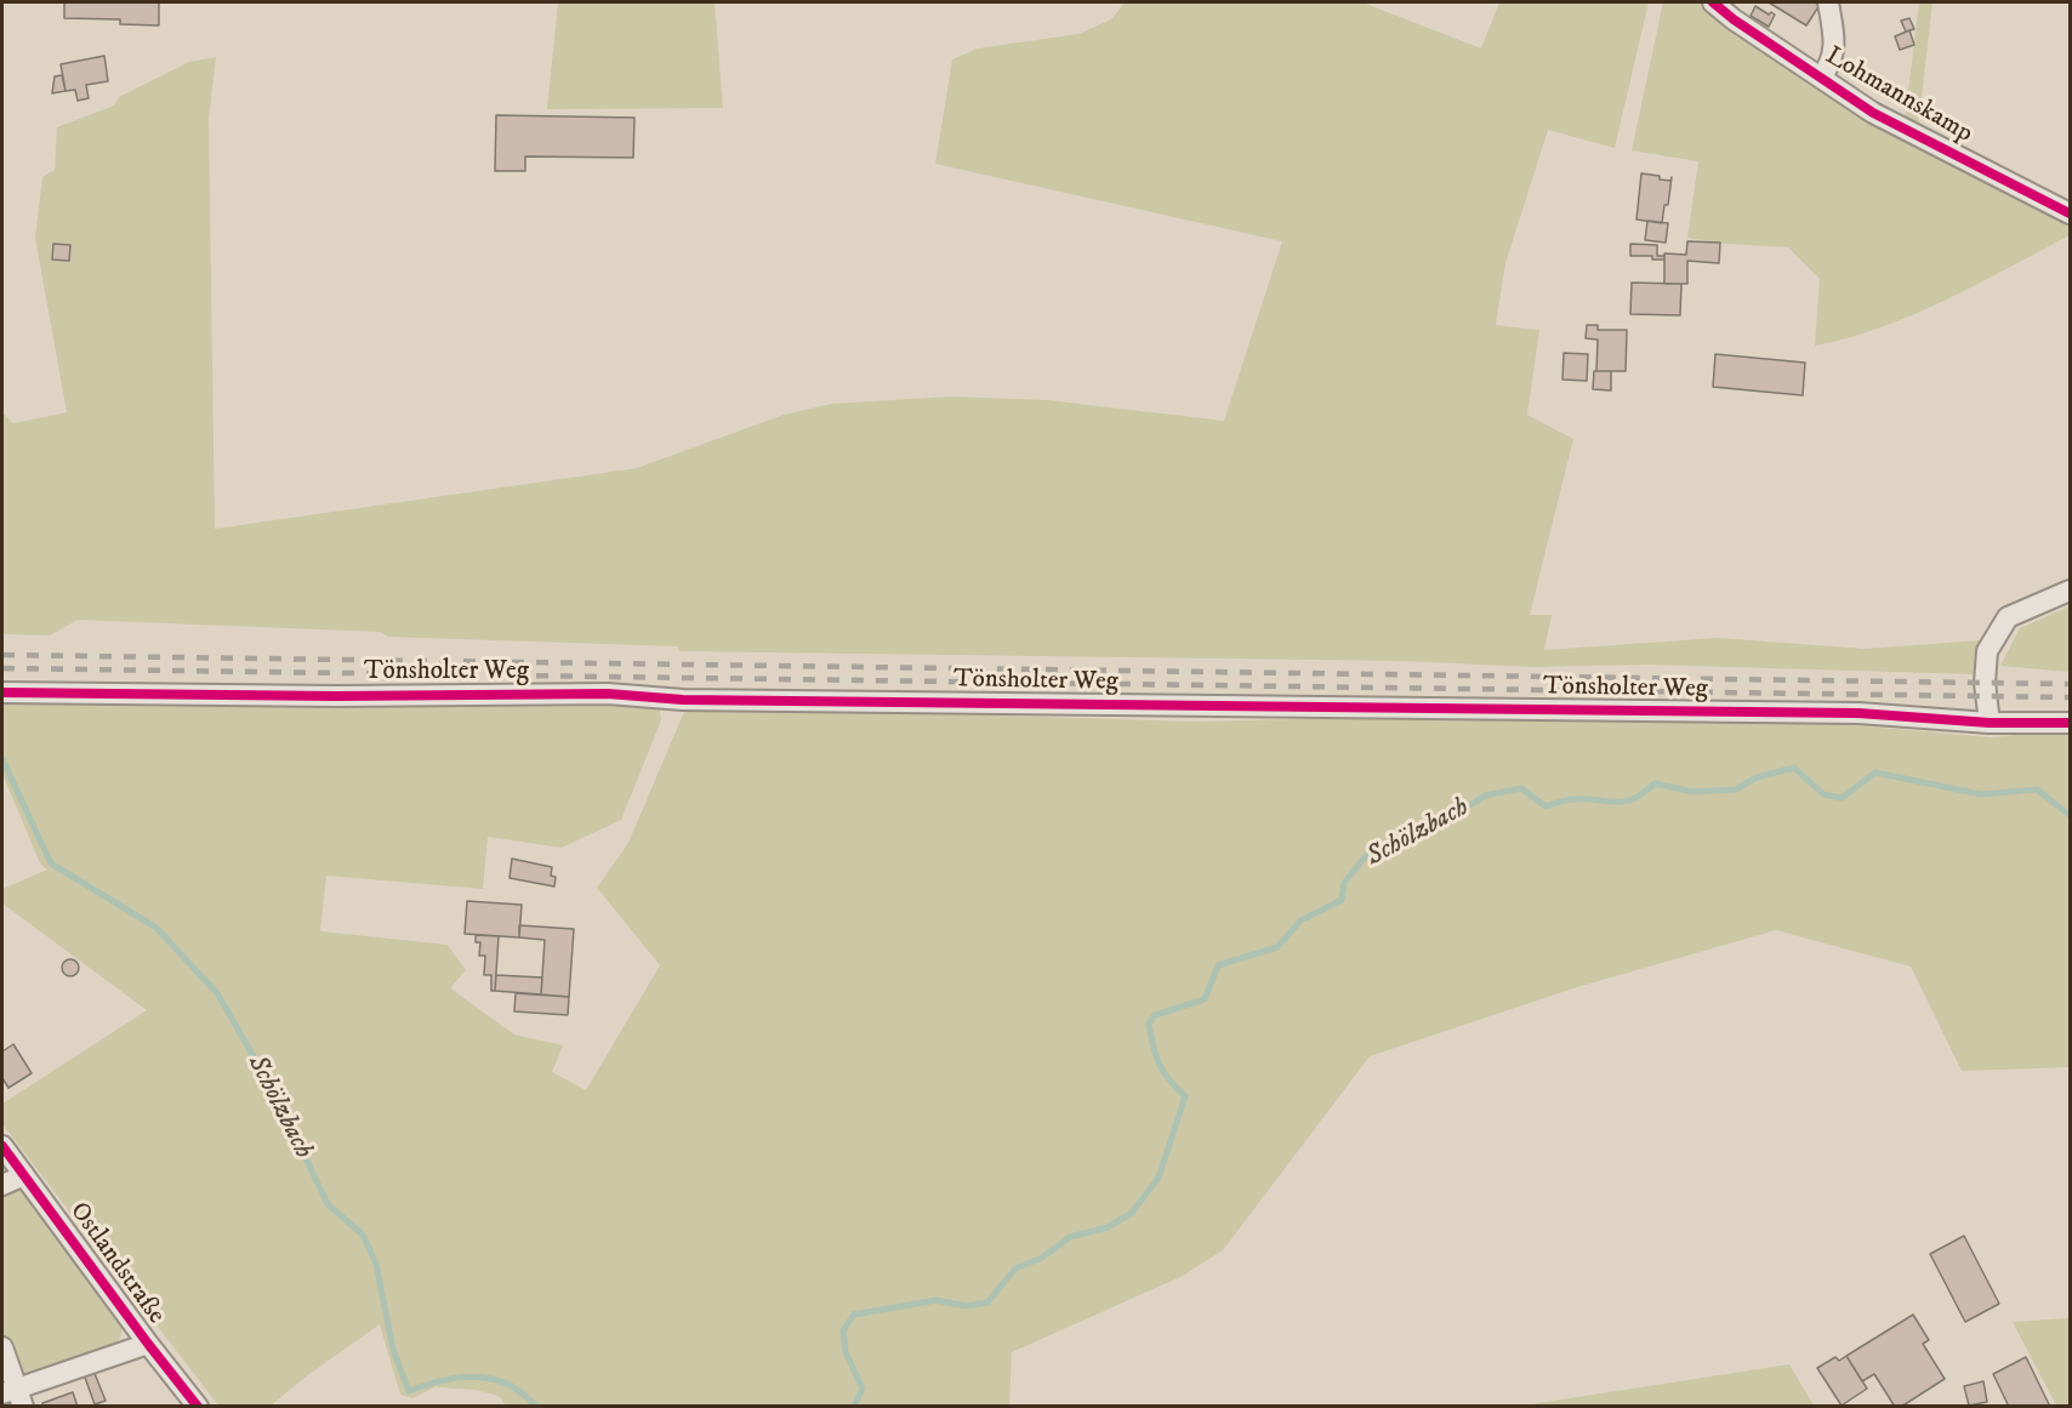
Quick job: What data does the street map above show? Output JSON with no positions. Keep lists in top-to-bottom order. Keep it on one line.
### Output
{"streets":{"street":["Lohmannskamp","Tönsholter Weg","Ostlandstraße"]},"water":["Schölzbach"]}
